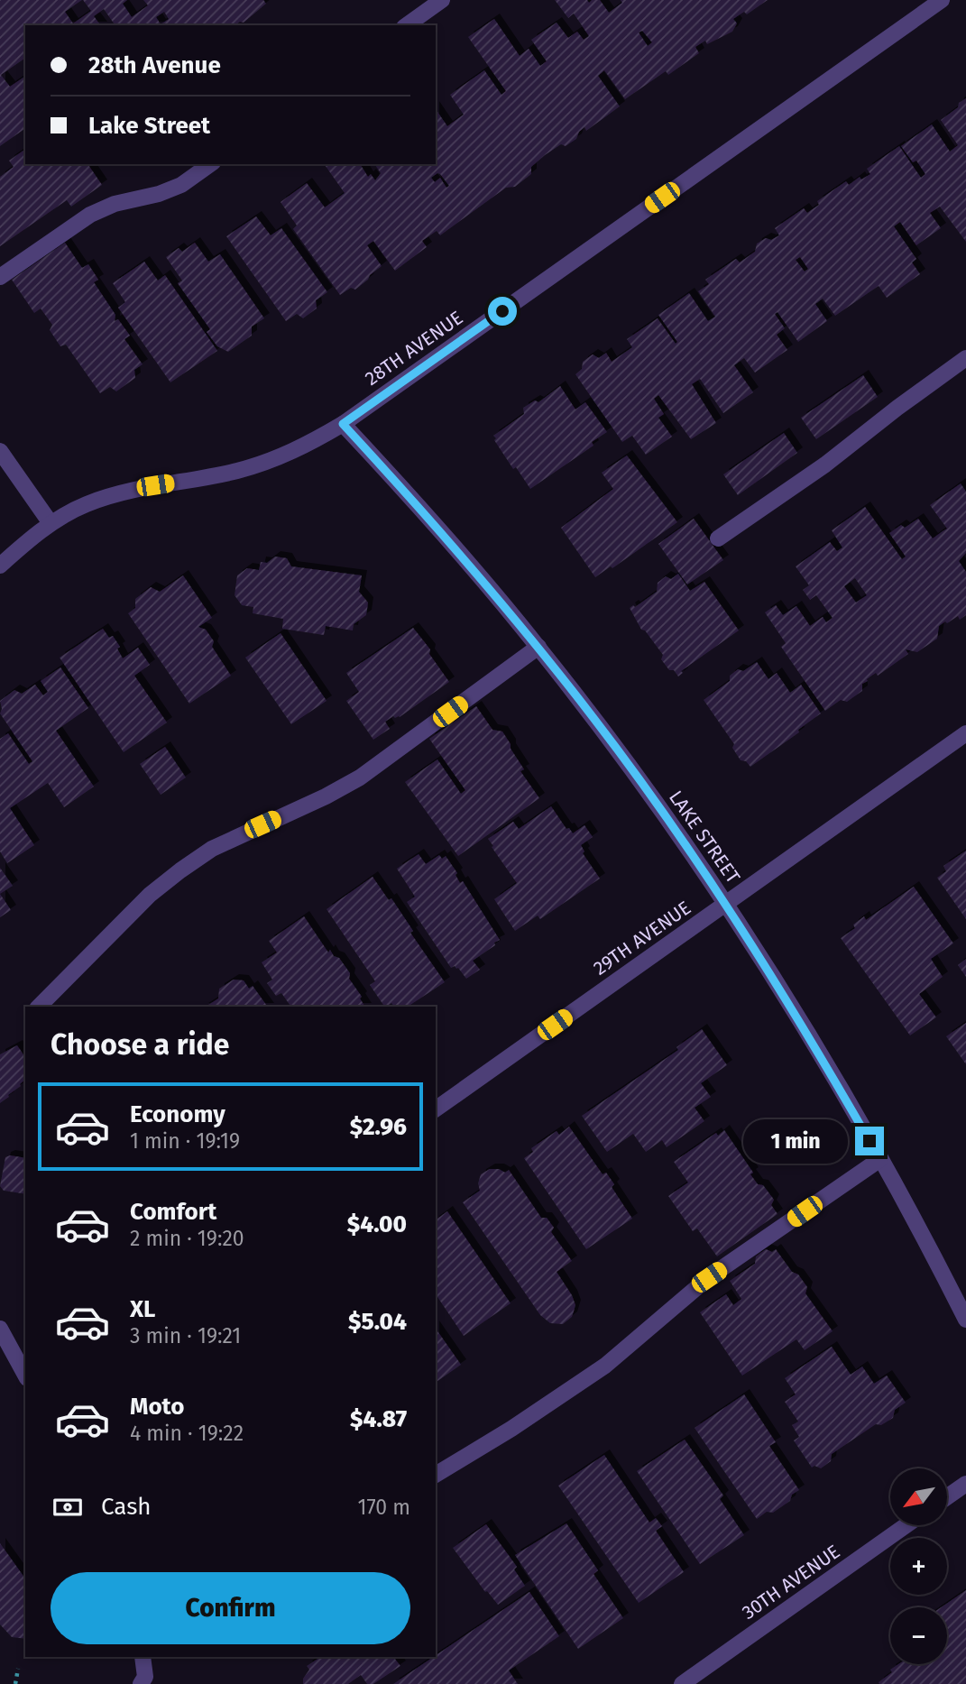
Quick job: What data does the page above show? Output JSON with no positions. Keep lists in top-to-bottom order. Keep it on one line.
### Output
{"streets":{"street":["28TH AVENUE","LAKE STREET","29TH AVENUE","30TH AVENUE"]},"crossings":[["28TH AVENUE","LAKE STREET"],["LAKE STREET","29TH AVENUE"]],"north":"bottom left","page":{"banner":["28th Avenue","Lake Street"],"heading":"Choose a ride","list":[{"name":"Economy","note":"1 min · 19:19","value":"$2.96"},{"name":"Comfort","note":"2 min · 19:20","value":"$4.00"},{"name":"XL","note":"3 min · 19:21","value":"$5.04"},{"name":"Moto","note":"4 min · 19:22","value":"$4.87"}],"bubble":"1 min","map_buttons":["+","−"],"pay":["Cash","170 m"],"buttons":"Confirm"}}
